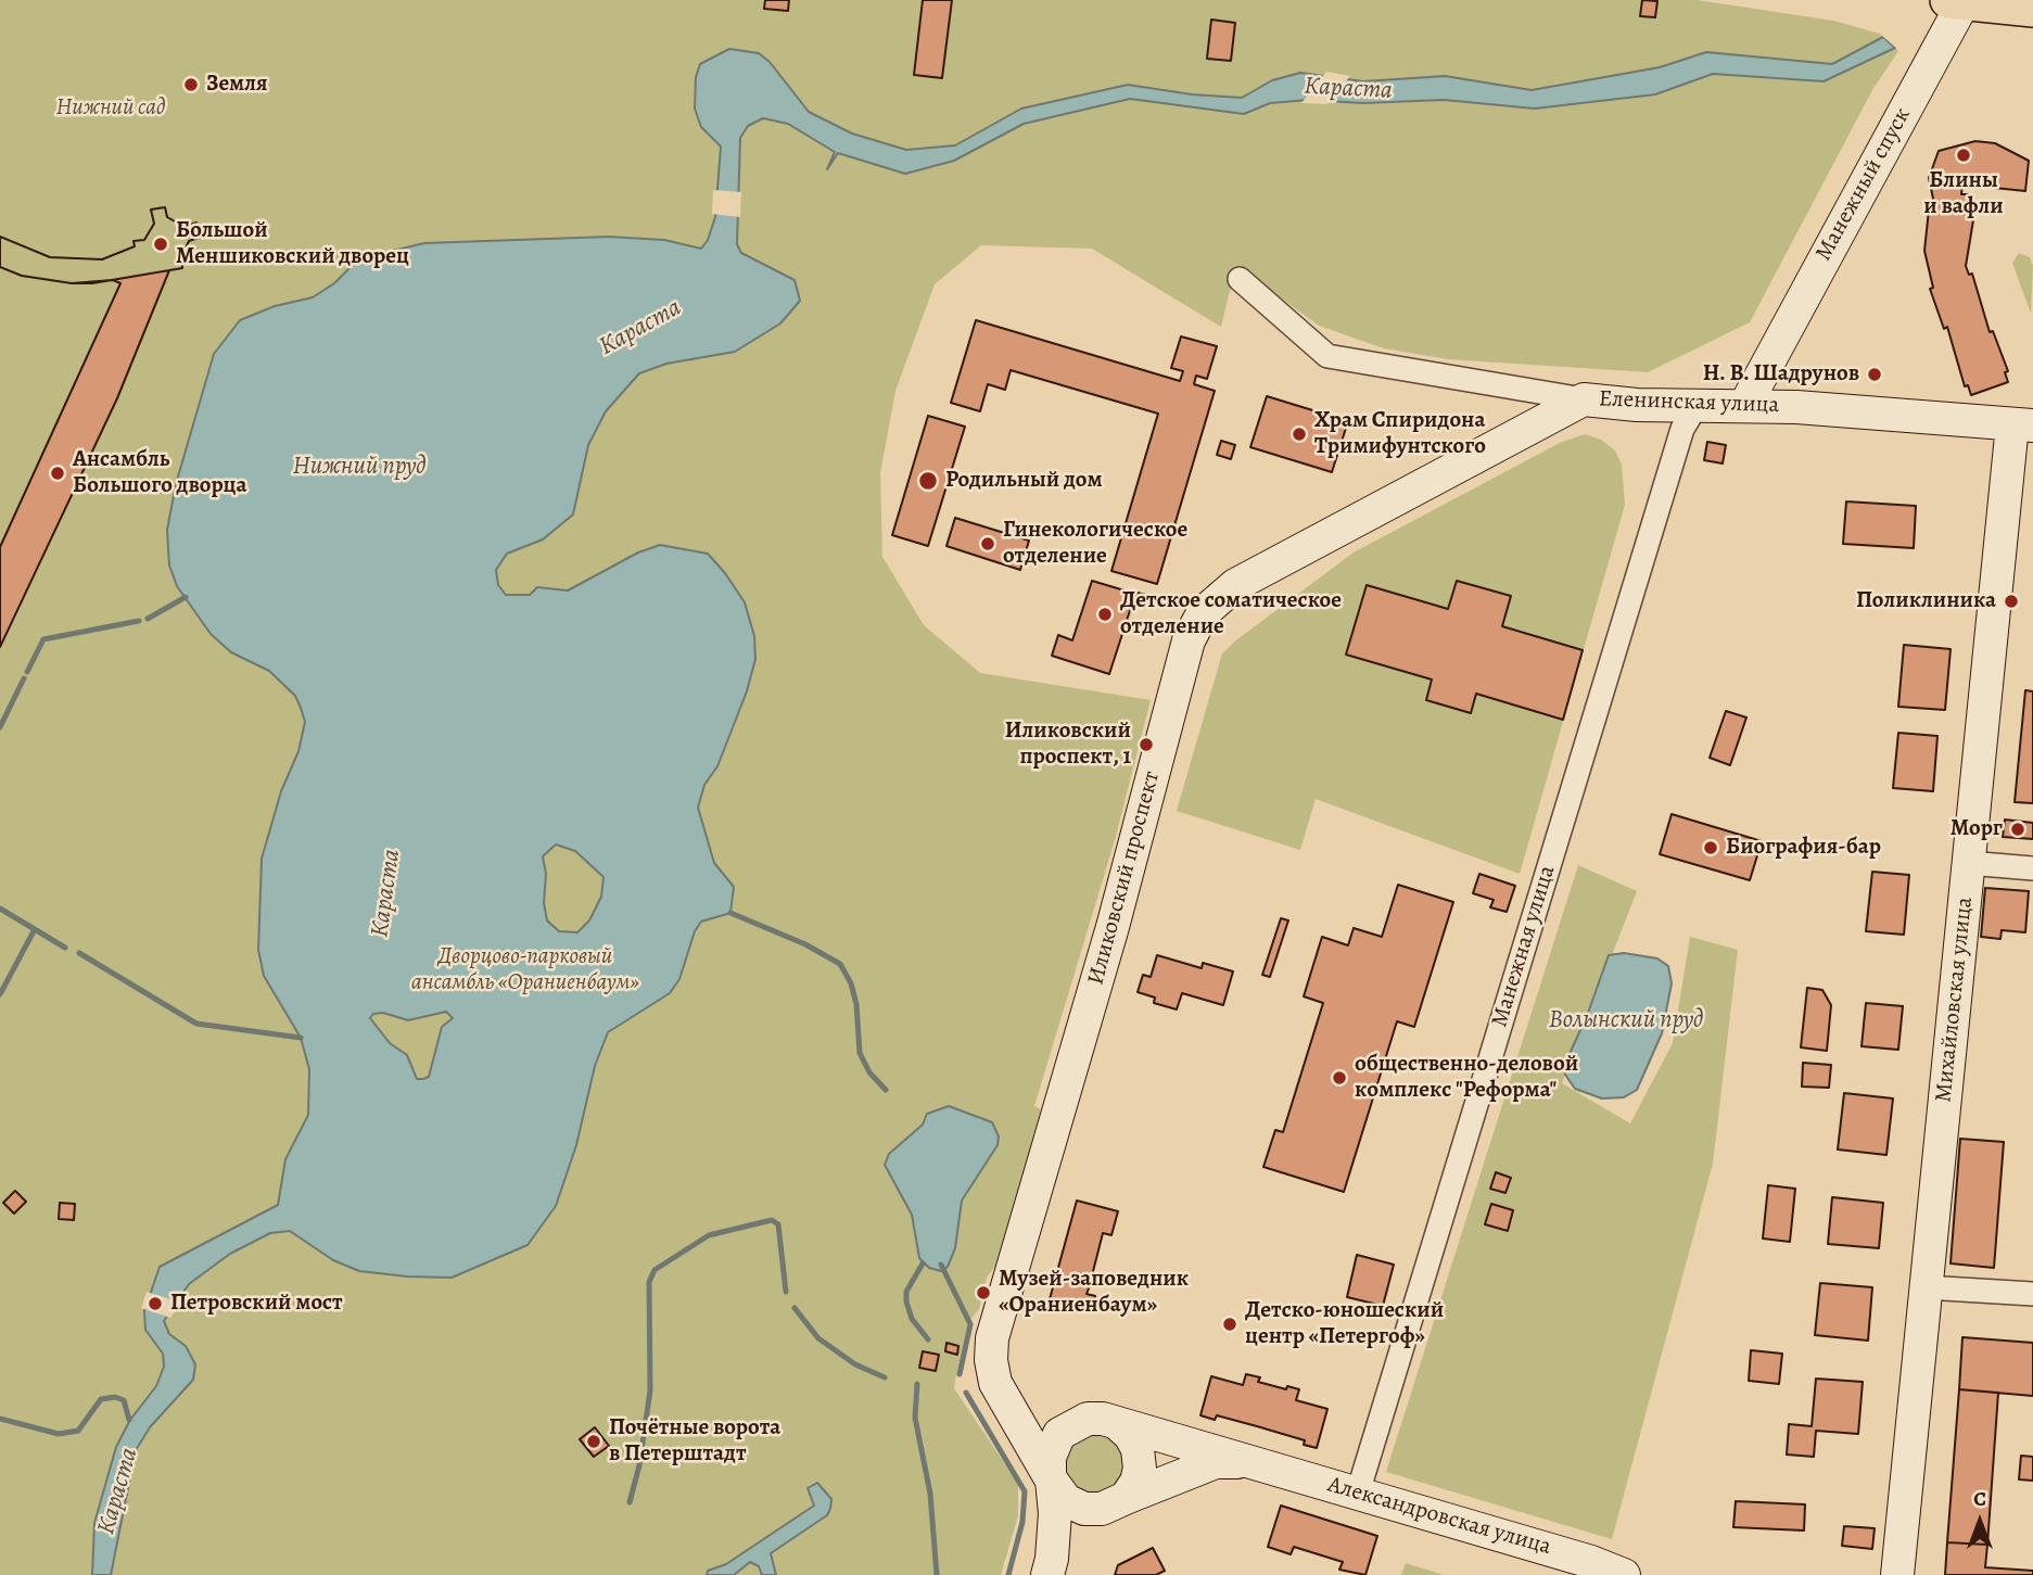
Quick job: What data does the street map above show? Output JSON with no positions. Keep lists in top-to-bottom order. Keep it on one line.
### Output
{"streets":{"main road":["Манежный спуск","Еленинская улица","Иликовский проспект","Михайловская улица","Александровская улица"],"street":["Манежная улица"]},"crossings":[["Манежный спуск","Еленинская улица"],["Еленинская улица","Иликовский проспект"],["Еленинская улица","Манежная улица"],["Еленинская улица","Михайловская улица"],["Иликовский проспект","Александровская улица"],["Манежная улица","Александровская улица"]],"water":["Караста","Нижний пруд","Волынский пруд"],"parks":["Нижний сад","Дворцово-парковый ансамбль «Ораниенбаум»"],"places":["Земля","Блины и вафли","Большой Меншиковский дворец","Н. В. Шадрунов","Храм Спиридона Тримифунтского","Ансамбль Большого дворца","Родильный дом","Гинекологическое отделение","Поликлиника","Детское соматическое отделение","Иликовский проспект, 1","Морг","Биография-бар","oбщеcтвенно-деловoй кoмплeкc \"Peфoрма\"","Музей-заповедник «Ораниенбаум»","Петровский мост","Детско-юношеский центр «Петергоф»","Почётные ворота в Петерштадт"],"north":"top"}
